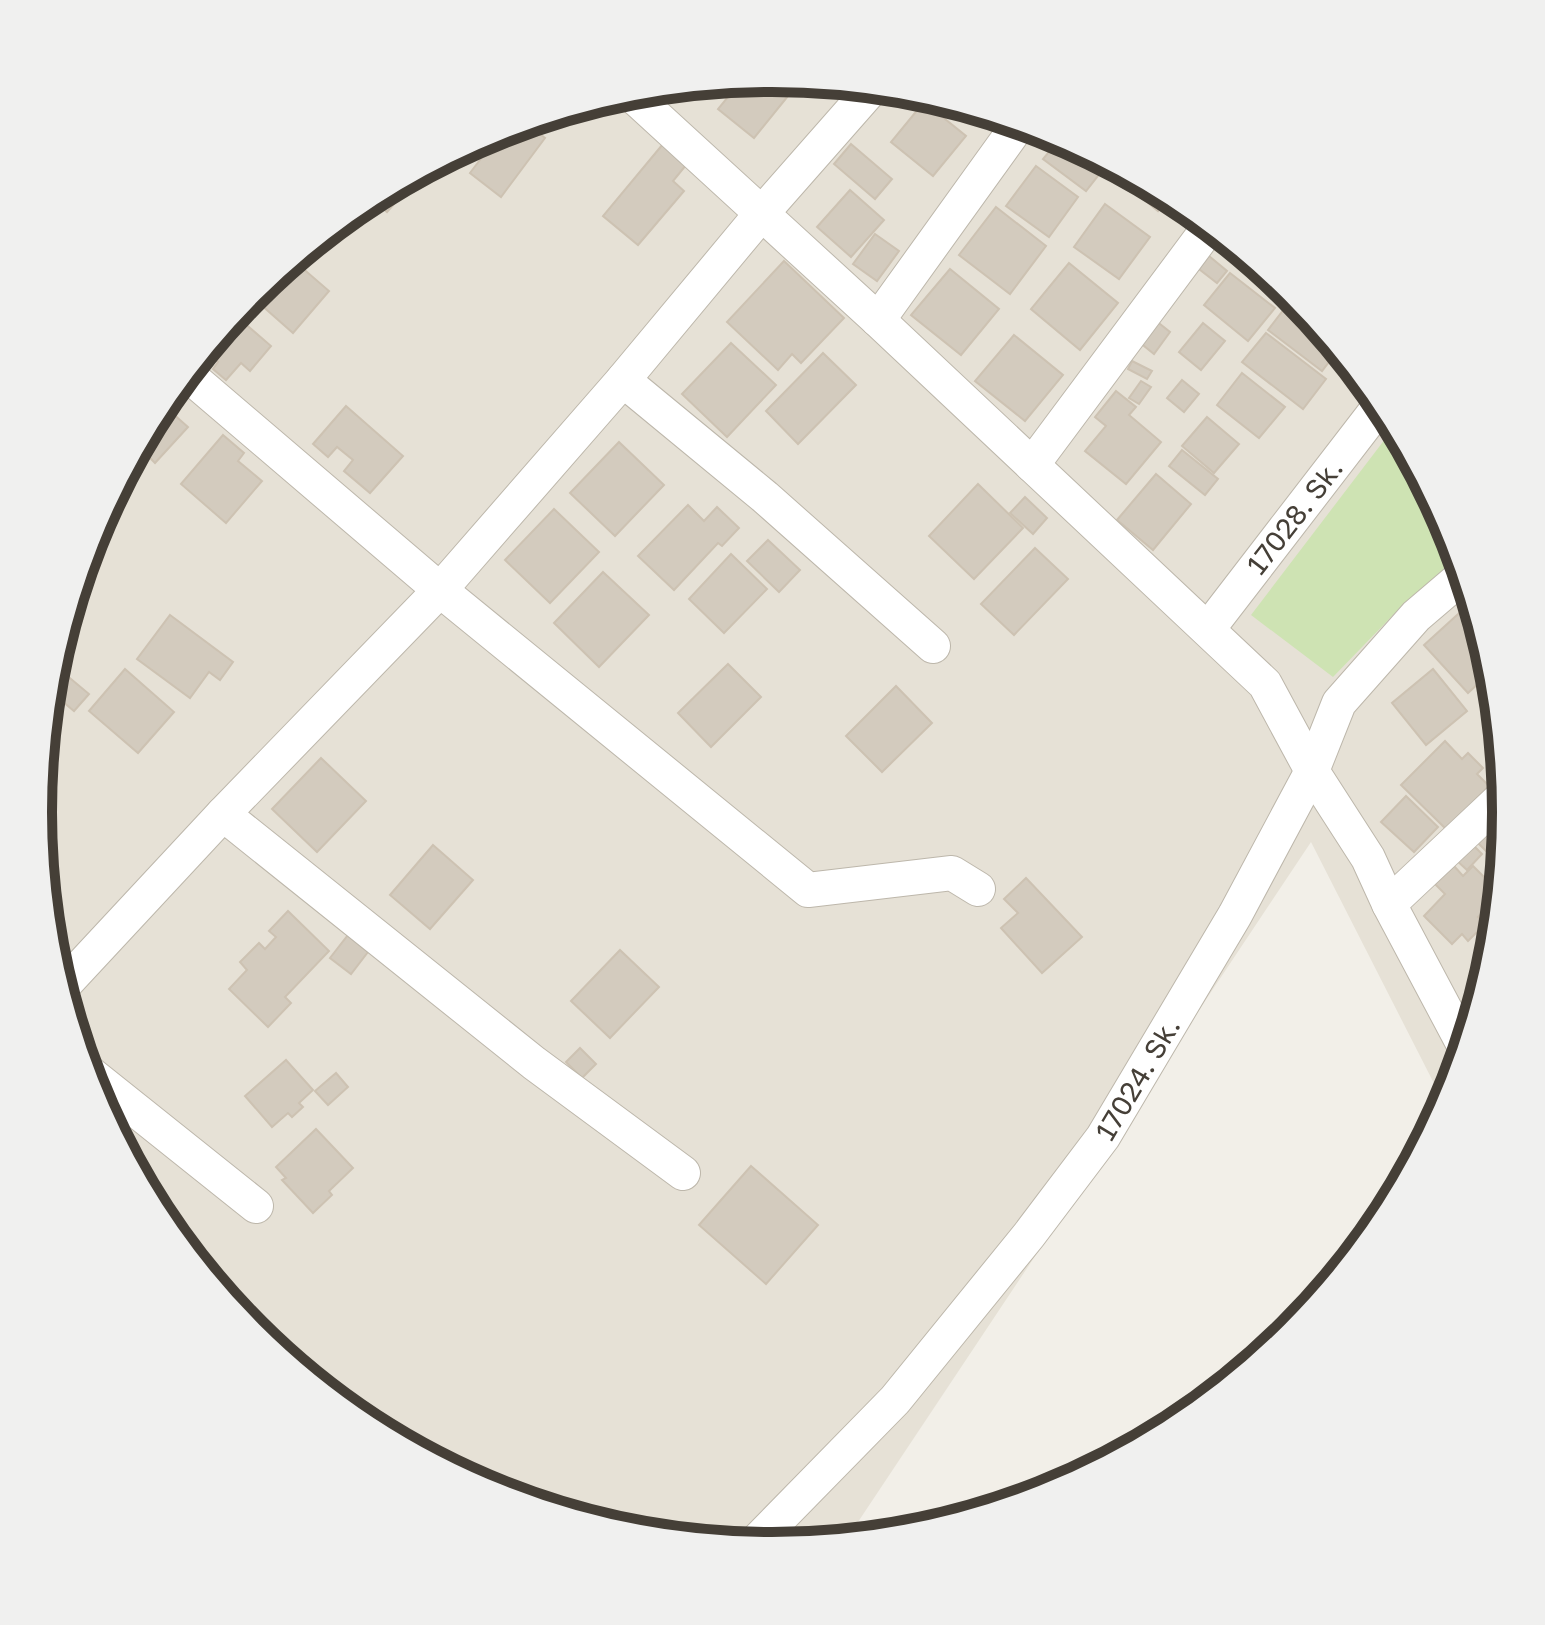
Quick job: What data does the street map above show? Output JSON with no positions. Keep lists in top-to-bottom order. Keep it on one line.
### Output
{"streets":{"street":["17028. Sk.","17024. Sk."]}}
